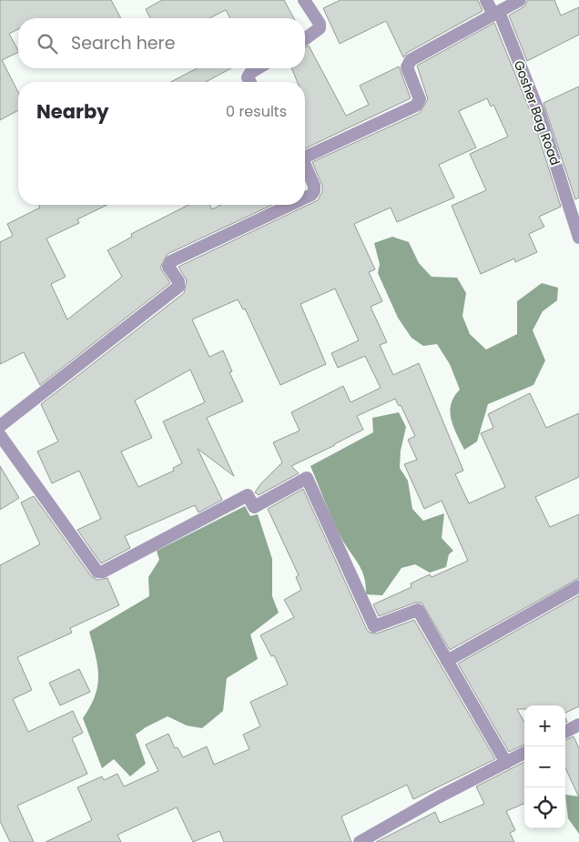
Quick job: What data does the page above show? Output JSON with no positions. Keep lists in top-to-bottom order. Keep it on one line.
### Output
{"streets":{"street":["Gosher Bag Road"]},"page":{"search":"Search here","heading":["Nearby","0 results"],"map_buttons":["+","−"]}}
